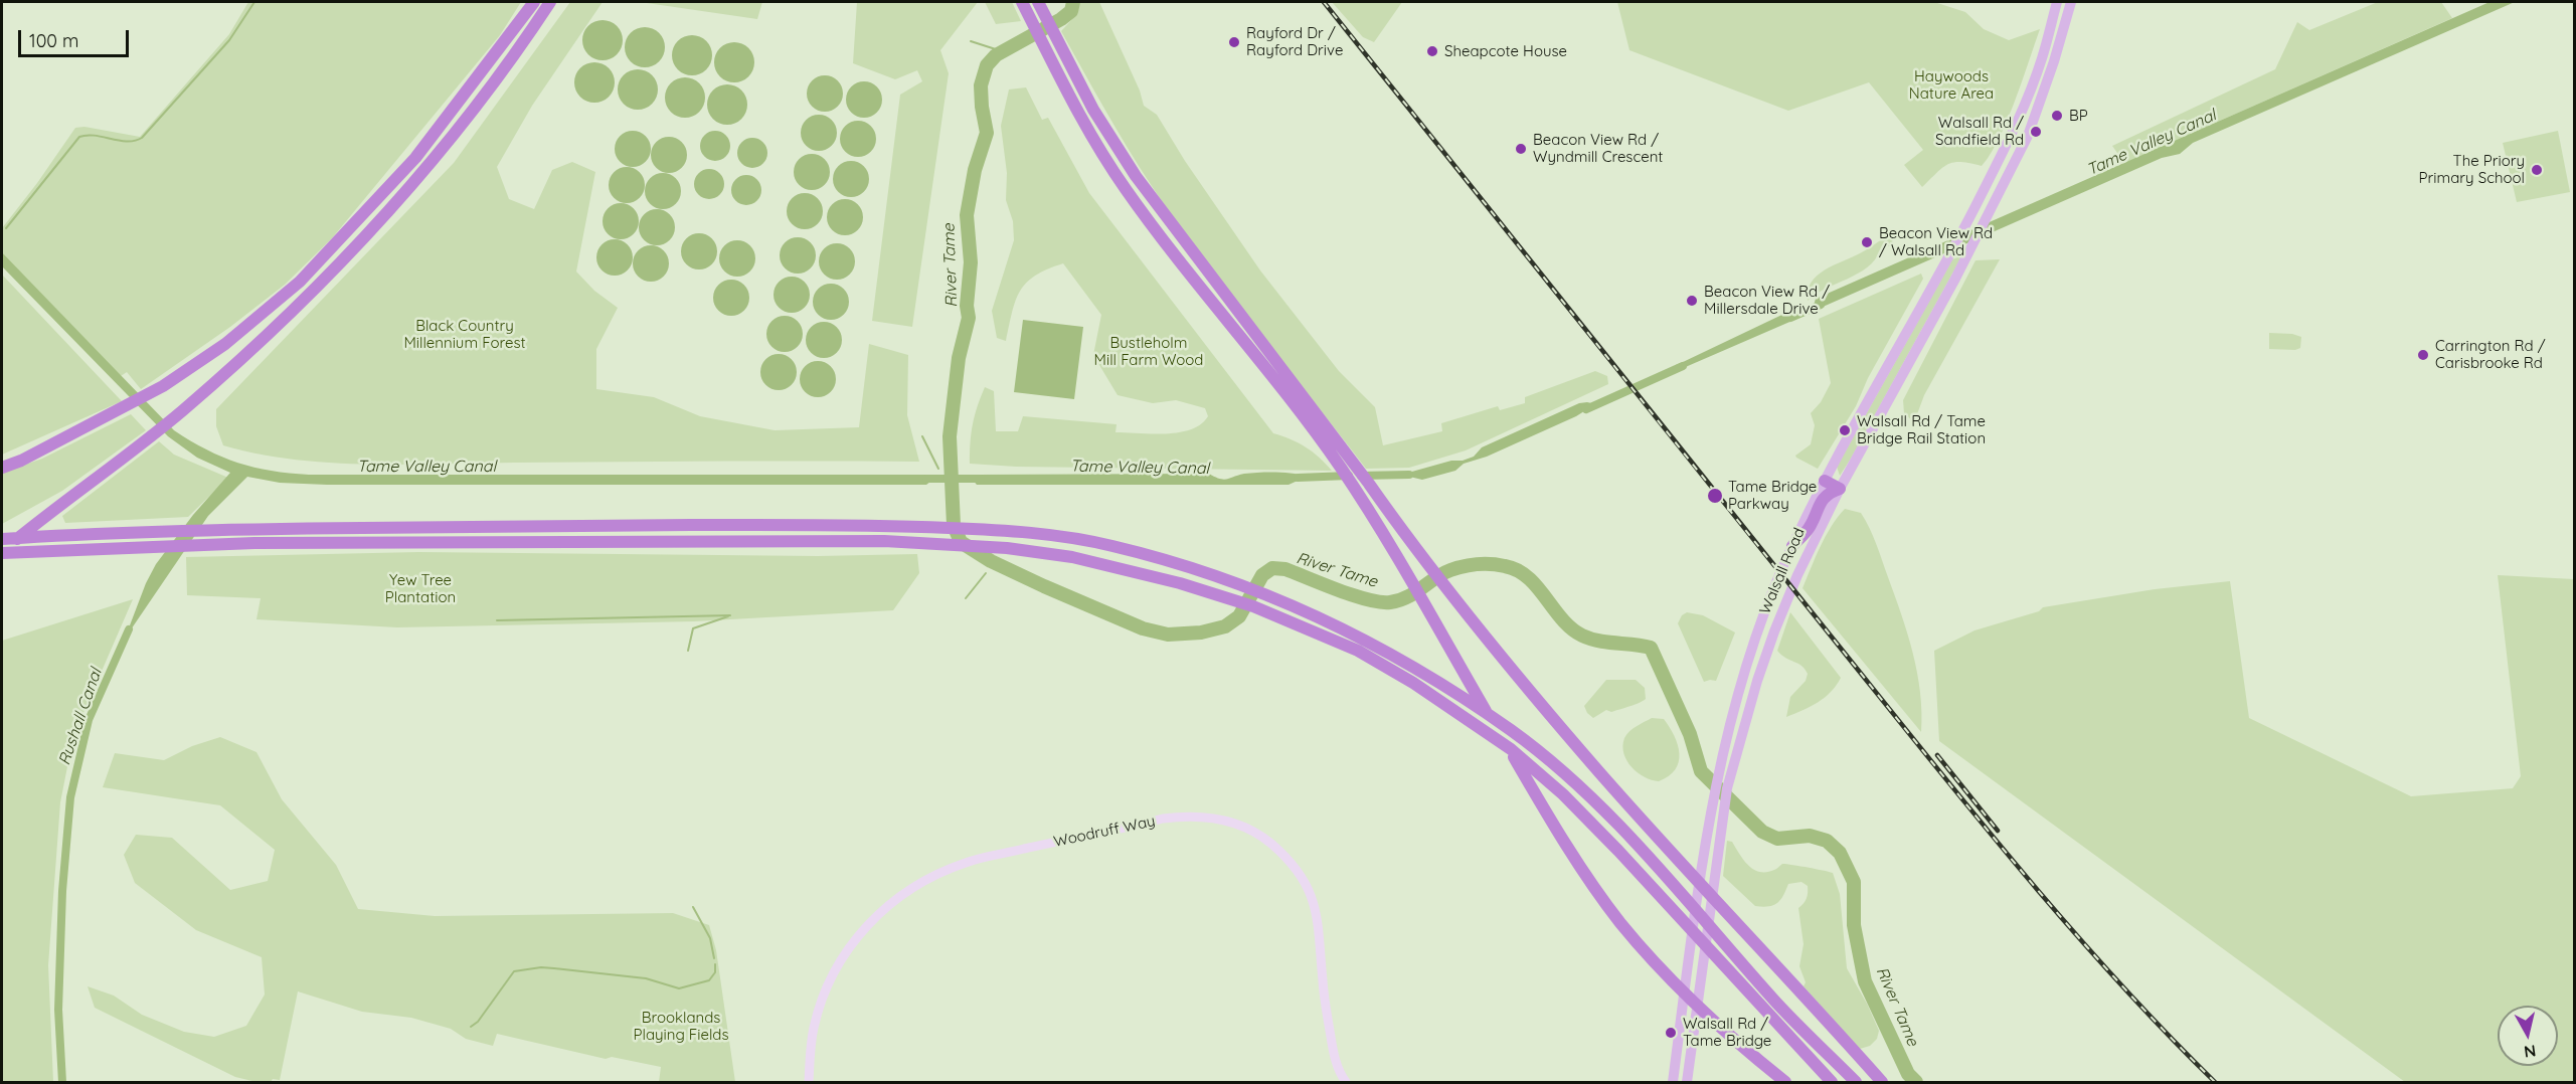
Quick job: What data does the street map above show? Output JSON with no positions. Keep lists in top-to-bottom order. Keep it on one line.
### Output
{"streets":{"main road":["Walsall Road"],"street":["Woodruff Way"]},"water":["Tame Valley Canal","River Tame","Rushall Canal"],"parks":["Haywoods Nature Area","Black Country Millennium Forest","Bustleholm Mill Farm Wood","Yew Tree Plantation","Brooklands Playing Fields"],"places":["Rayford Dr / Rayford Drive","Sheapcote House","BP","Walsall Rd / Sandfield Rd","Beacon View Rd / Wyndmill Crescent","The Priory Primary School","Beacon View Rd / Walsall Rd","Beacon View Rd / Millersdale Drive","Carrington Rd / Carisbrooke Rd","Walsall Rd / Tame Bridge Rail Station","Tame Bridge Parkway","Walsall Rd / Tame Bridge"],"scale_bar":"100 m","north":"bottom"}
